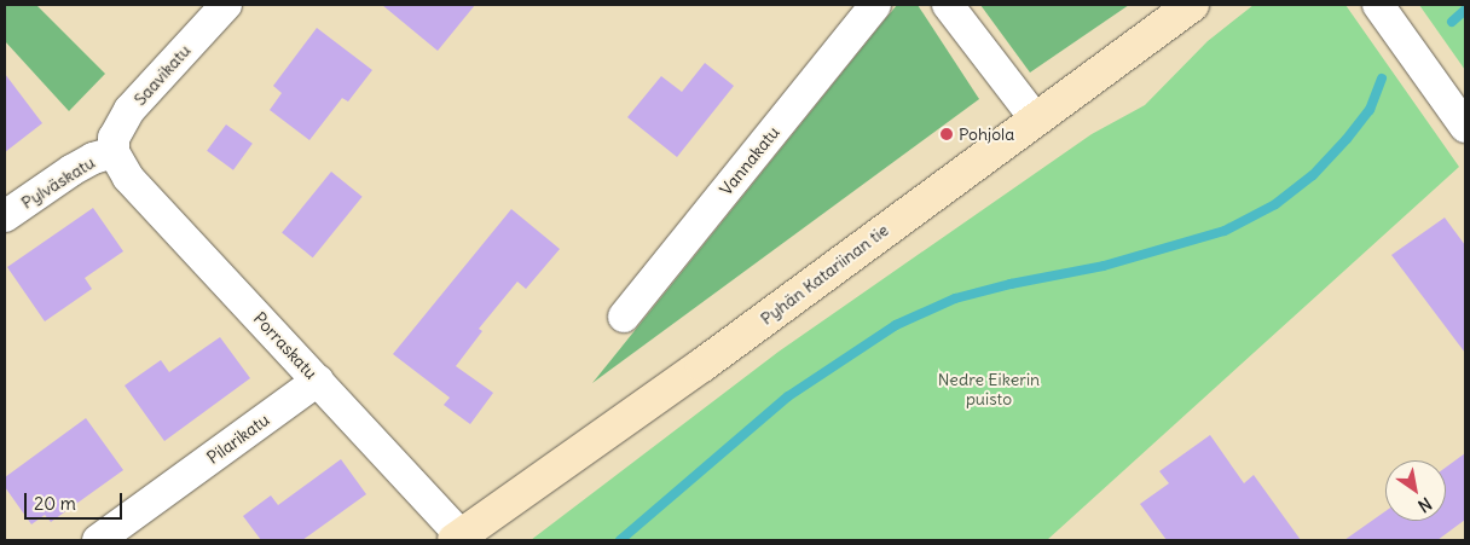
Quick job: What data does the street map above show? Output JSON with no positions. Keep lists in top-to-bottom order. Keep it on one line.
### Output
{"streets":{"street":["Saavikatu","Vannakatu","Pylväskatu","Pyhän Katariinan tie","Porraskatu","Pilarikatu"]},"crossings":[["Saavikatu","Pylväskatu"],["Saavikatu","Porraskatu"],["Pylväskatu","Porraskatu"],["Pyhän Katariinan tie","Porraskatu"],["Porraskatu","Pilarikatu"]],"parks":["Nedre Eikerin puisto"],"places":["Pohjola"],"scale_bar":"20 m","north":"bottom right"}
